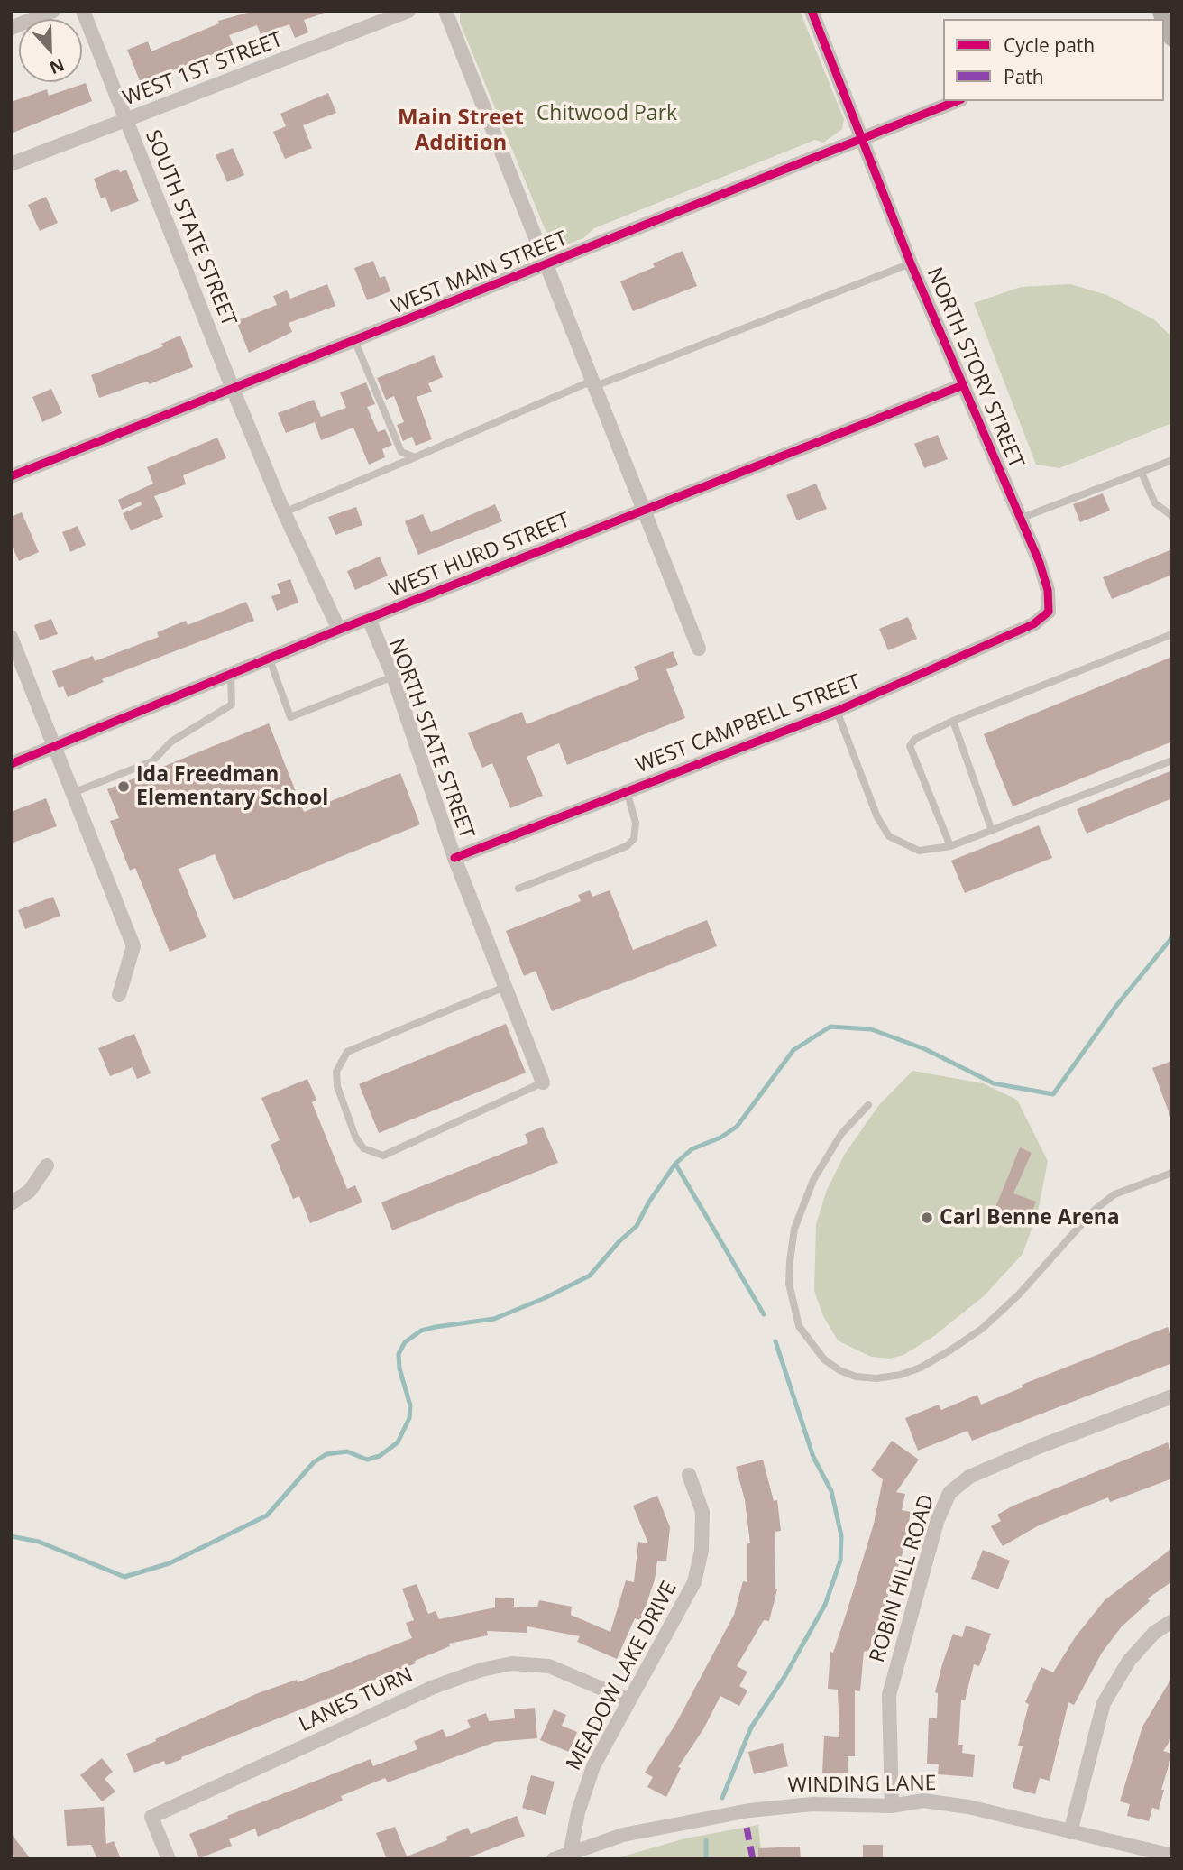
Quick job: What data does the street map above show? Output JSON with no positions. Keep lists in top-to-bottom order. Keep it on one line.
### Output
{"streets":{"street":["WEST 1ST STREET","SOUTH STATE STREET","WEST MAIN STREET","NORTH STORY STREET","WEST HURD STREET","WEST CAMPBELL STREET","NORTH STATE STREET","ROBIN HILL ROAD","MEADOW LAKE DRIVE","LANES TURN","WINDING LANE"]},"crossings":[["WEST 1ST STREET","SOUTH STATE STREET"],["SOUTH STATE STREET","WEST MAIN STREET"],["WEST MAIN STREET","NORTH STORY STREET"],["NORTH STORY STREET","WEST HURD STREET"],["NORTH STORY STREET","WEST CAMPBELL STREET"],["WEST HURD STREET","NORTH STATE STREET"],["WEST CAMPBELL STREET","NORTH STATE STREET"],["ROBIN HILL ROAD","WINDING LANE"],["MEADOW LAKE DRIVE","LANES TURN"],["MEADOW LAKE DRIVE","WINDING LANE"]],"districts":["Main Street Addition"],"parks":["Chitwood Park"],"places":["Ida Freedman Elementary School","Carl Benne Arena"],"legend":["Cycle path","Path"],"north":"bottom"}
